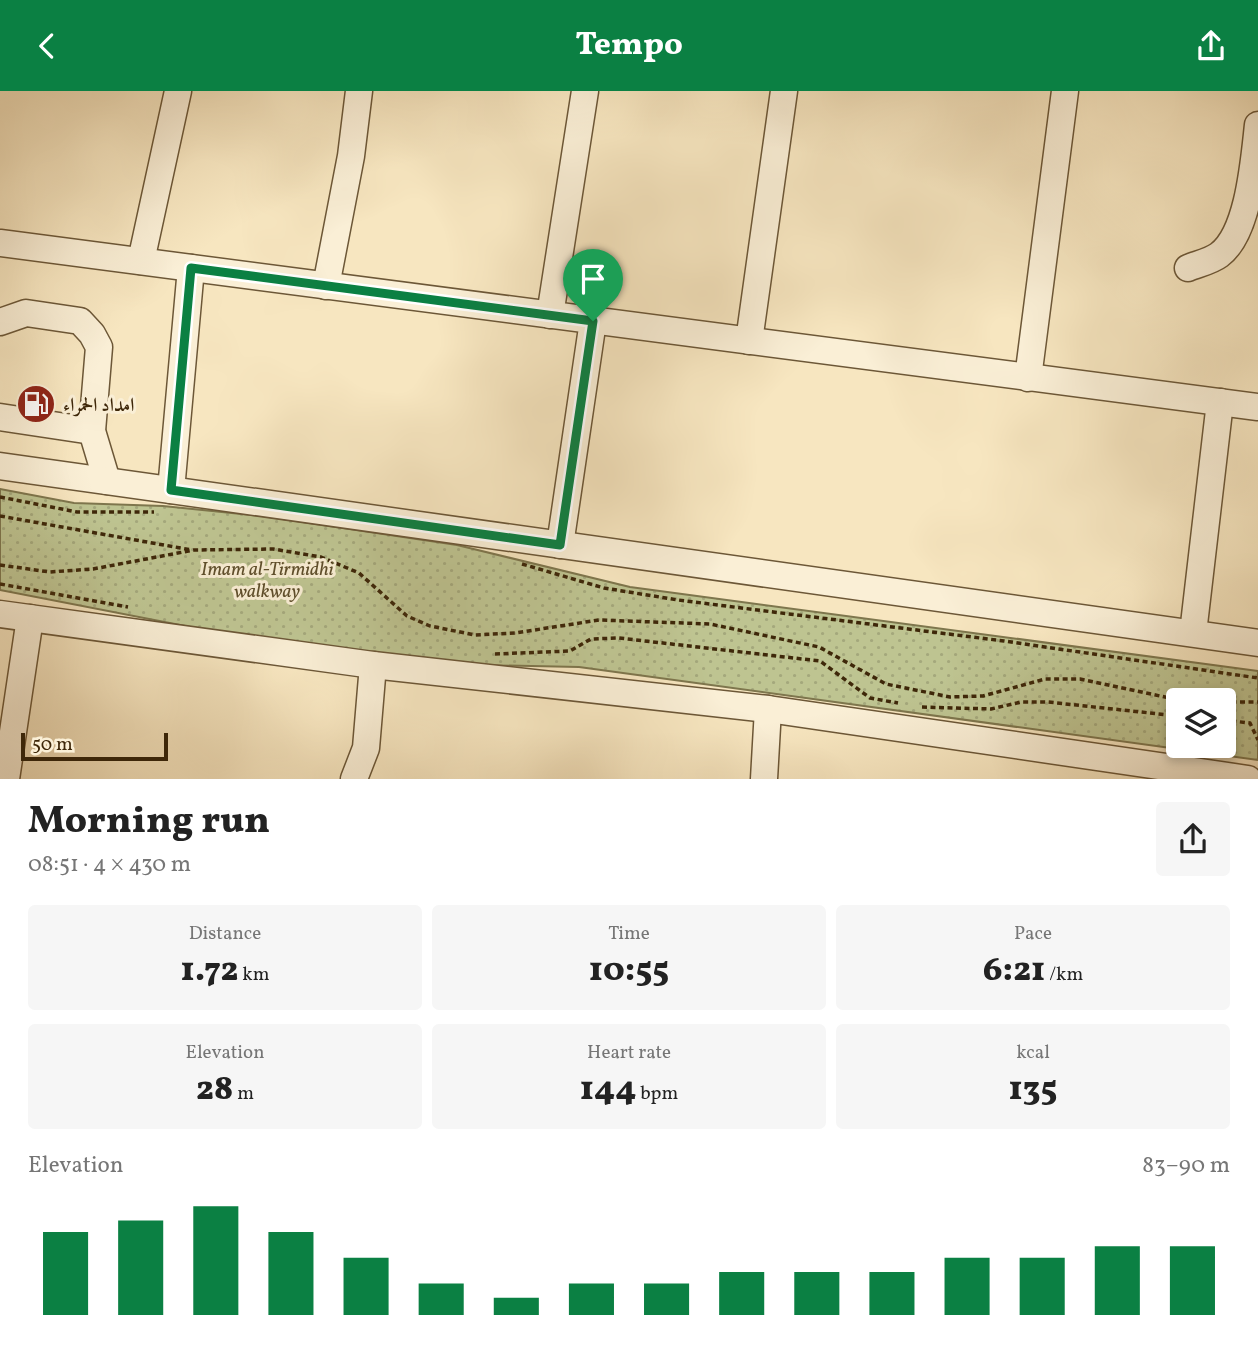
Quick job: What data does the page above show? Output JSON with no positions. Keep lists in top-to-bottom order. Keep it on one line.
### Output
{"parks":["Imam al-Tirmidhi walkway"],"places":{"fuel station":["امداد الحمراء"]},"scale_bar":"50 m","page":{"header":"Tempo","scale":"50 m","heading":["Morning run","08:51 · 4 × 430 m"],"stats":[["Distance","1.72 km"],["Time","10:55"],["Pace","6:21 /km"],["Elevation","28 m"],["Heart rate","144 bpm"],["kcal","135"]],"chart":["Elevation","83–90 m"]}}
